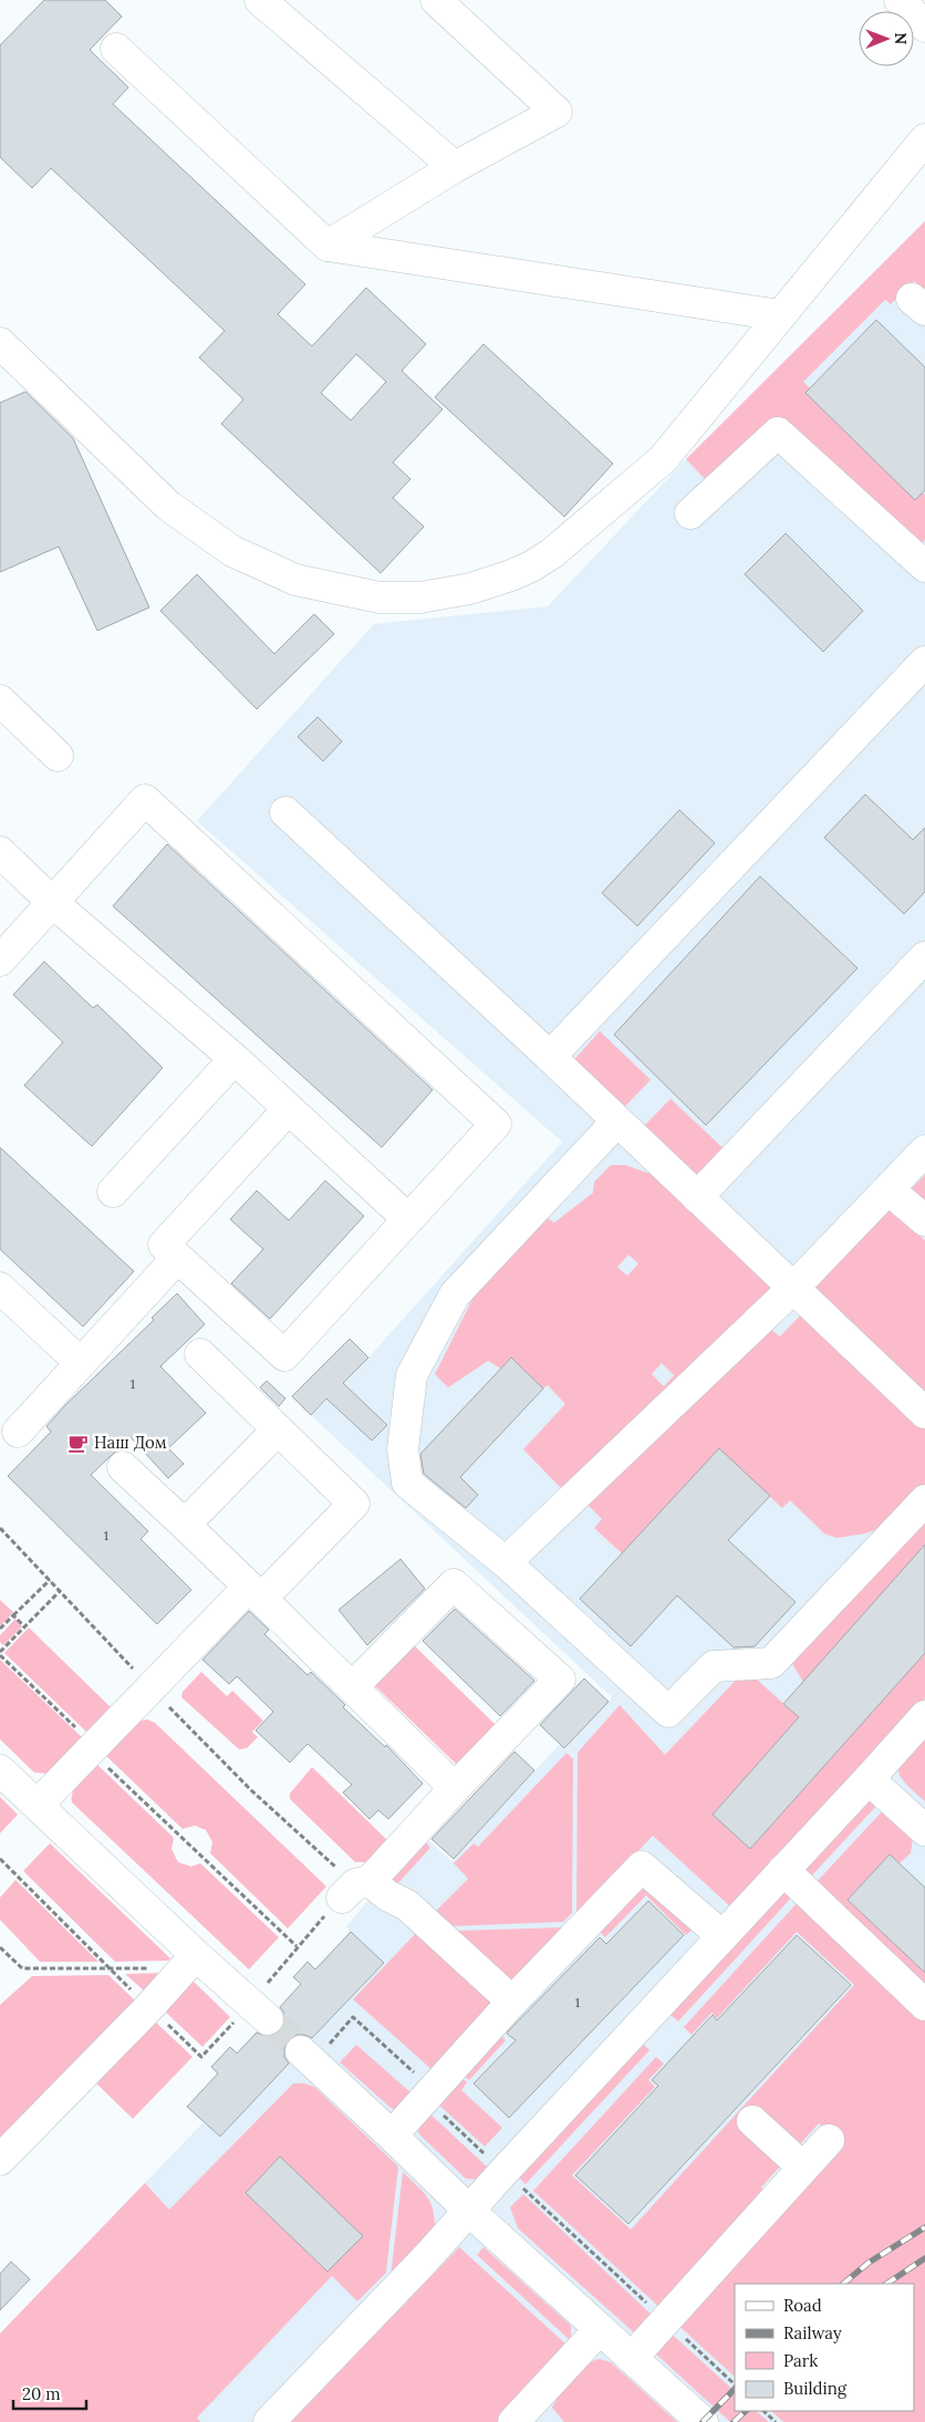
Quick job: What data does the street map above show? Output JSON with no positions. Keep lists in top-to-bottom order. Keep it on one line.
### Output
{"places":{"cafe":["Наш Дом"]},"house_numbers":["1","1","1"],"legend":["Road","Railway","Park","Building"],"scale_bar":"20 m","north":"right"}
